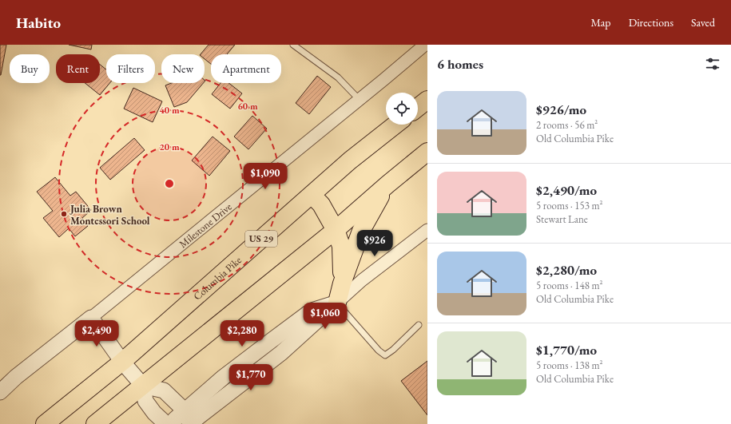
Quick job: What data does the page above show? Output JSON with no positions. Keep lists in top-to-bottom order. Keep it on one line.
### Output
{"streets":{"highway":["US 29","Columbia Pike"],"street":["Milestone Drive"]},"places":["Julia Brown Montessori School"],"page":{"header":"Habito","nav":["Map","Directions","Saved"],"heading":"6 homes","chip":["Buy","Rent","Filters","New","Apartment"],"list":[{"name":"$926/mo","note":"2 rooms · 56 m² · Old Columbia Pike"},{"name":"$2,490/mo","note":"5 rooms · 153 m² · Stewart Lane"},{"name":"$2,280/mo","note":"5 rooms · 148 m² · Old Columbia Pike"},{"name":"$1,770/mo","note":"5 rooms · 138 m² · Old Columbia Pike"}],"price":["$1,090","$926","$1,060","$2,490","$2,280","$1,770"]},"rings":["60 m","40 m","20 m"]}
